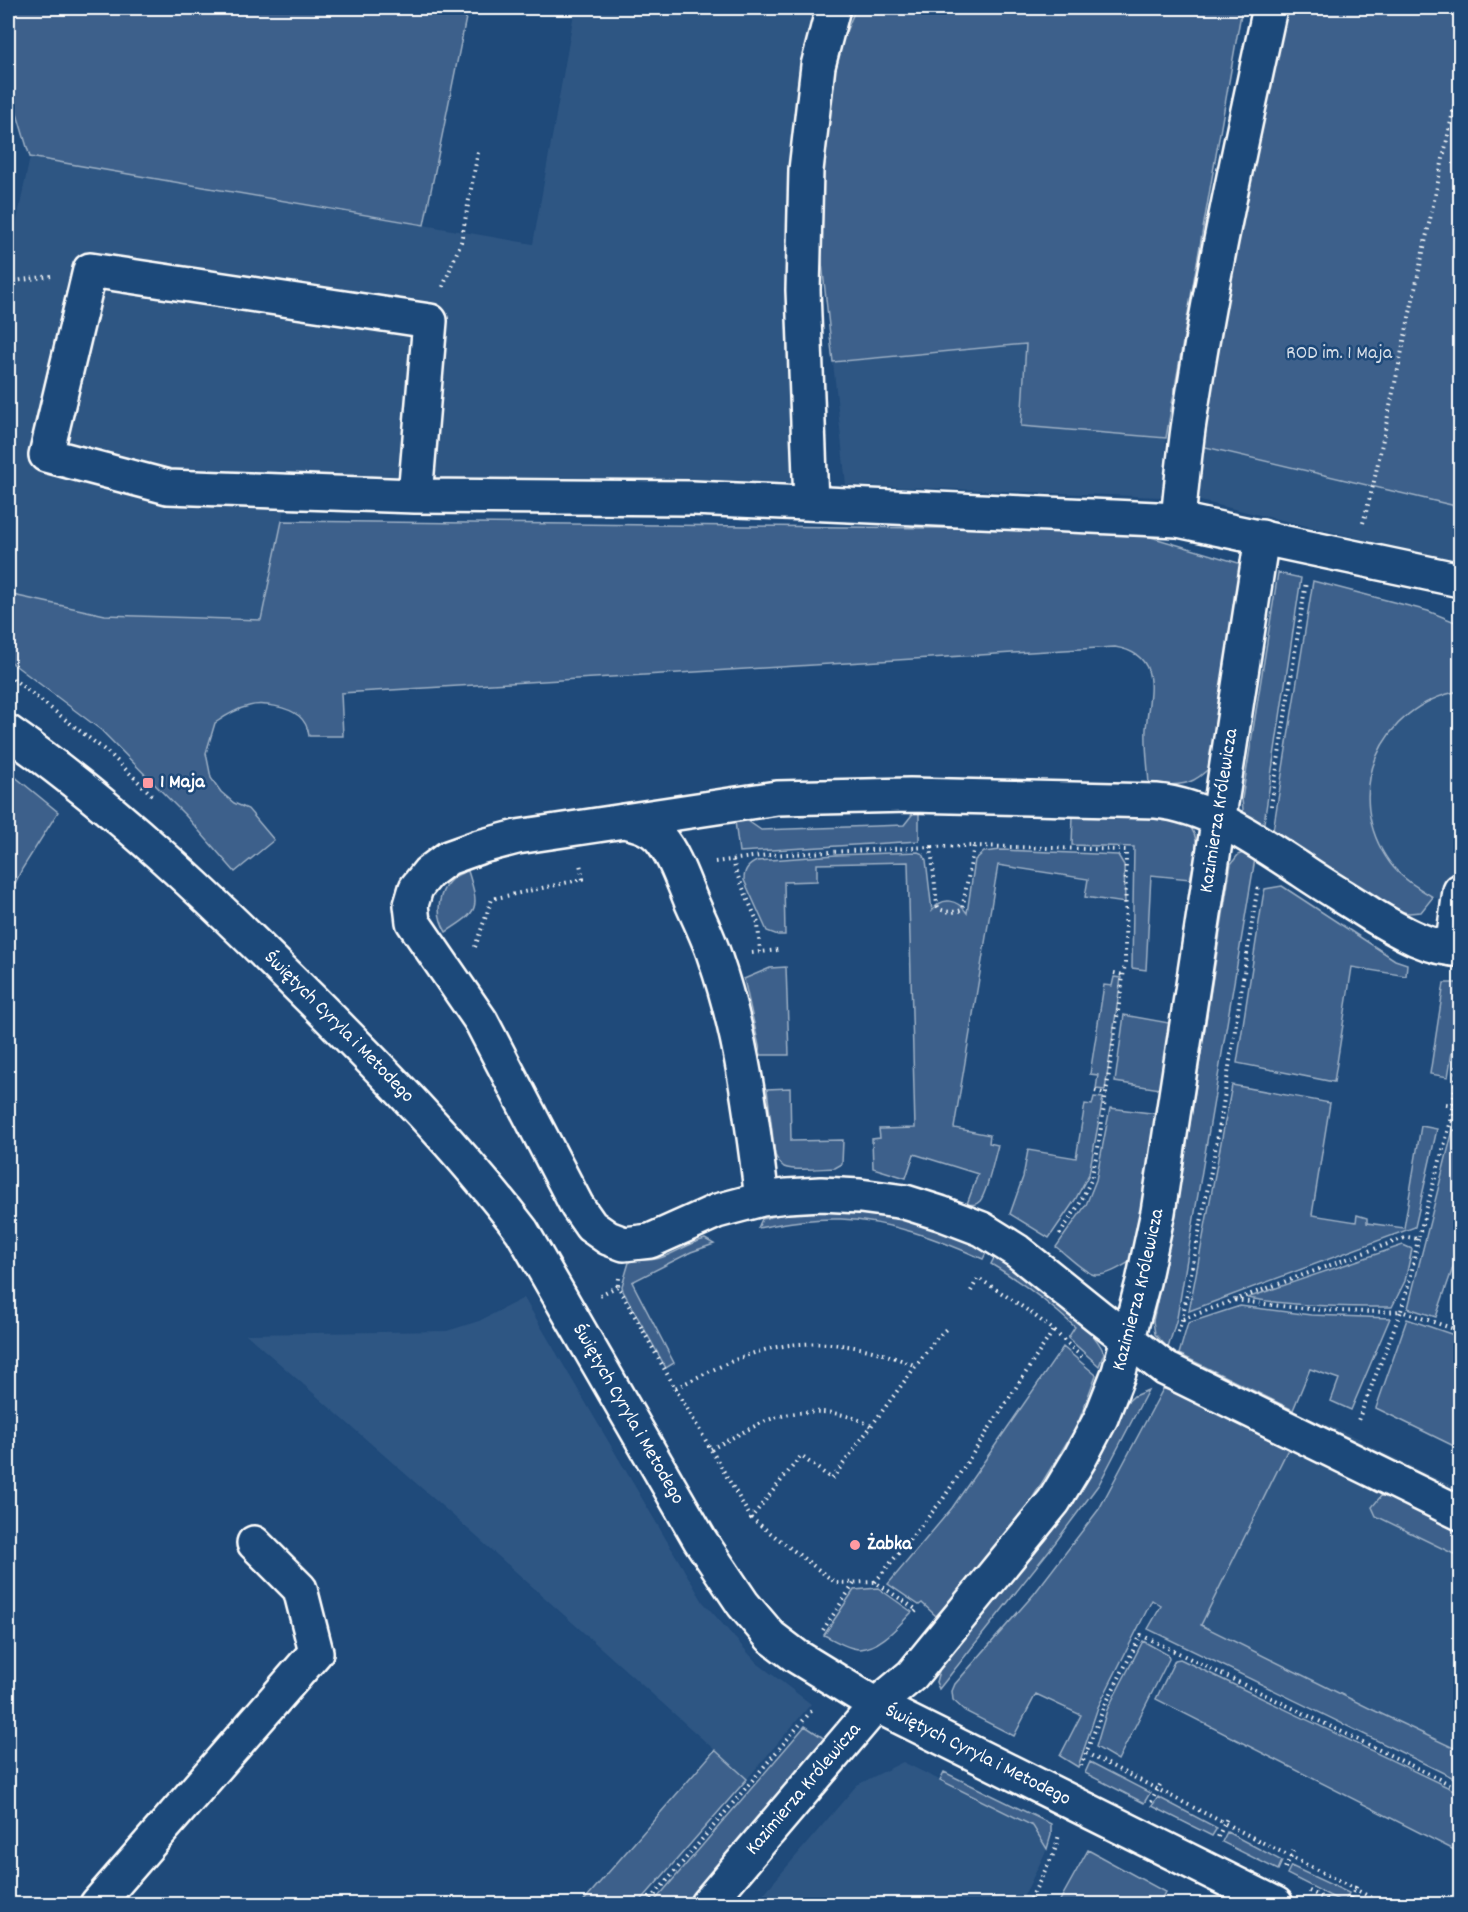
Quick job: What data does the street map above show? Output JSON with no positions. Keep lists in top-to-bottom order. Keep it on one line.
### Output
{"streets":{"street":["Kazimierza Królewicza","Świętych Cyryla i Metodego"]},"crossings":[["Kazimierza Królewicza","Świętych Cyryla i Metodego"]],"parks":["ROD im. 1 Maja"],"places":{"transit":["1 Maja"],"other":["Żabka"]}}
